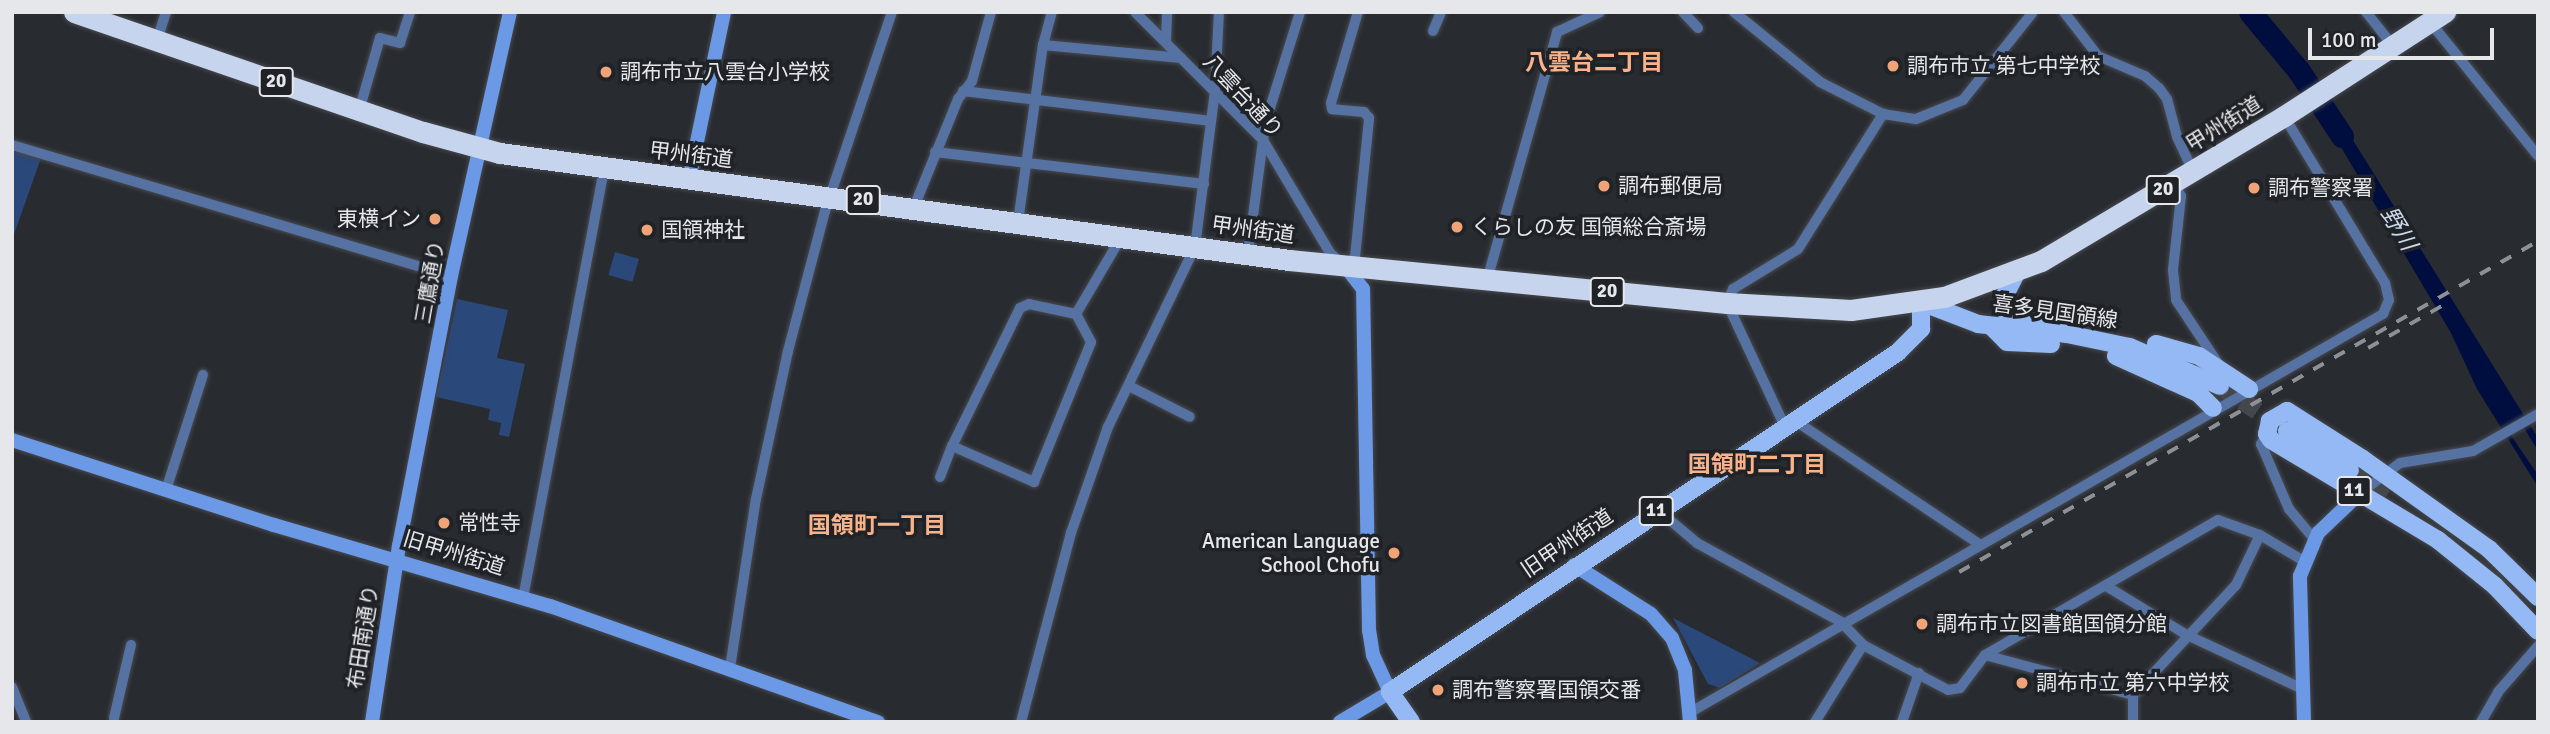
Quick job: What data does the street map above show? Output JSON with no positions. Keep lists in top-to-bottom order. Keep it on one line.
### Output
{"streets":{"highway":["20","甲州街道"],"main road":["三鷹通り","喜多見国領線","11","旧甲州街道","布田南通り"],"street":["八雲台通り"]},"crossings":[["20","八雲台通り"],["20","甲州街道"],["20","喜多見国領線"],["20","旧甲州街道"],["八雲台通り","甲州街道"],["甲州街道","三鷹通り"],["甲州街道","喜多見国領線"],["甲州街道","旧甲州街道"],["三鷹通り","旧甲州街道"],["三鷹通り","布田南通り"],["喜多見国領線","旧甲州街道"],["旧甲州街道","布田南通り"]],"districts":["八雲台二丁目","国領町二丁目","国領町一丁目"],"water":["野川"],"places":["調布市立 第七中学校","調布市立八雲台小学校","調布郵便局","調布警察署","東横イン","くらしの友 国領総合斎場","国領神社","常性寺","American Language School Chofu","調布市立図書館国領分館","調布市立 第六中学校","調布警察署国領交番"],"scale_bar":"100 m"}
